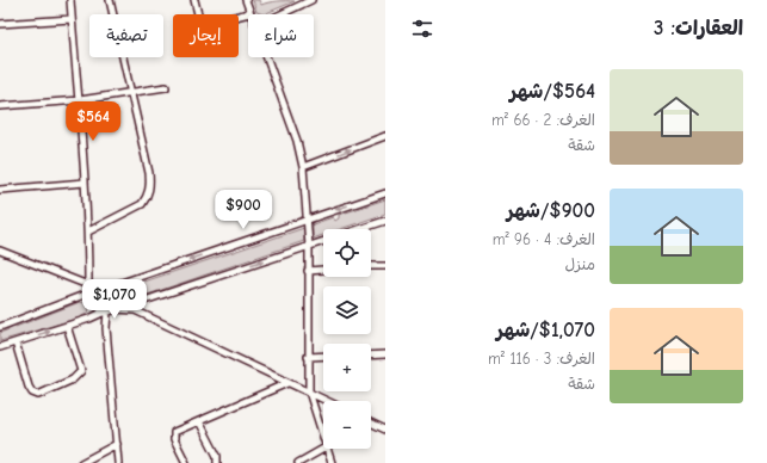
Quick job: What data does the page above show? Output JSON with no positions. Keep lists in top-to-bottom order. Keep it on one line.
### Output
{"page":{"heading":"العقارات: 3","chip":["شراء","إيجار","تصفية"],"list":[{"name":"$564/شهر","note":"الغرف: 2 · 66 m² · شقة"},{"name":"$900/شهر","note":"الغرف: 4 · 96 m² · منزل"},{"name":"$1,070/شهر","note":"الغرف: 3 · 116 m² · شقة"}],"price":["$564","$900","$1,070"],"map_buttons":["+","−"]}}
